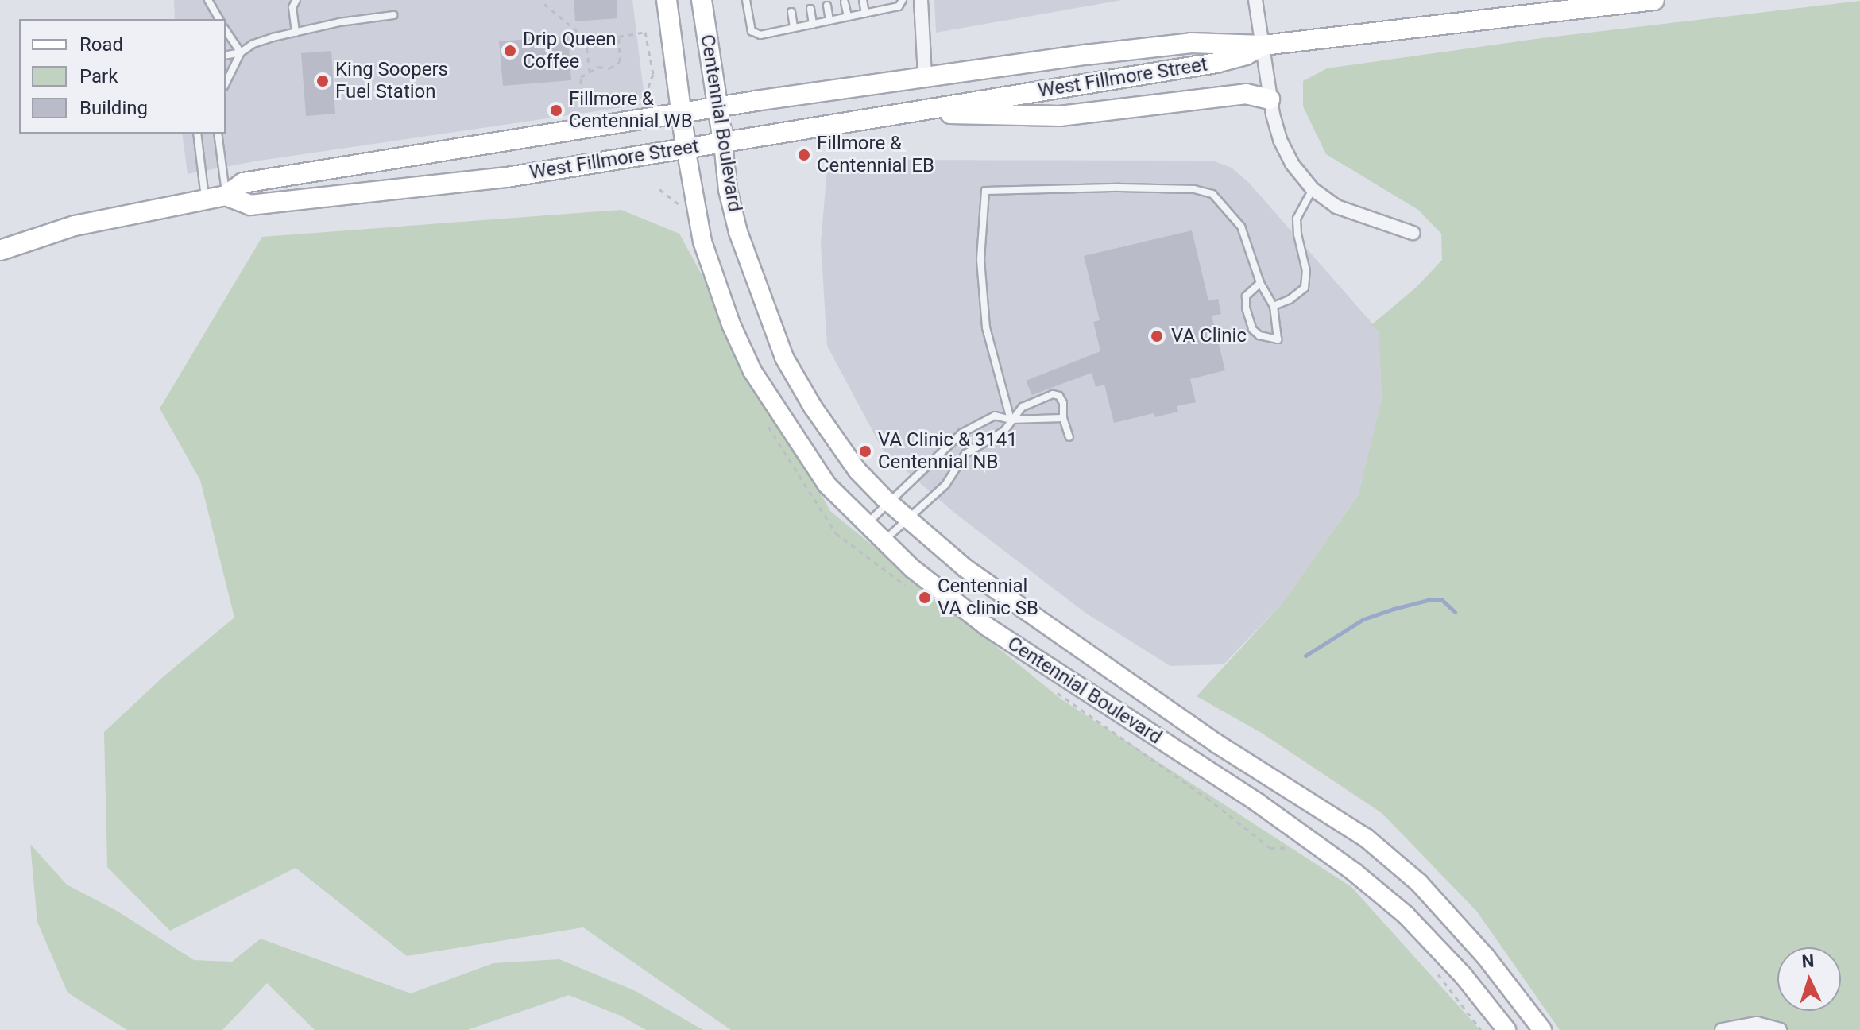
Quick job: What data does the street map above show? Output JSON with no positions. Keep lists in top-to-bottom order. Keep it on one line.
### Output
{"streets":{"main road":["West Fillmore Street","Centennial Boulevard"]},"crossings":[["West Fillmore Street","Centennial Boulevard"]],"places":["Drip Queen Coffee","King Soopers Fuel Station","Fillmore & Centennial WB","Fillmore & Centennial EB","VA Clinic","VA Clinic & 3141 Centennial NB","Centennial VA clinic SB"],"legend":["Road","Park","Building"],"north":"top"}
